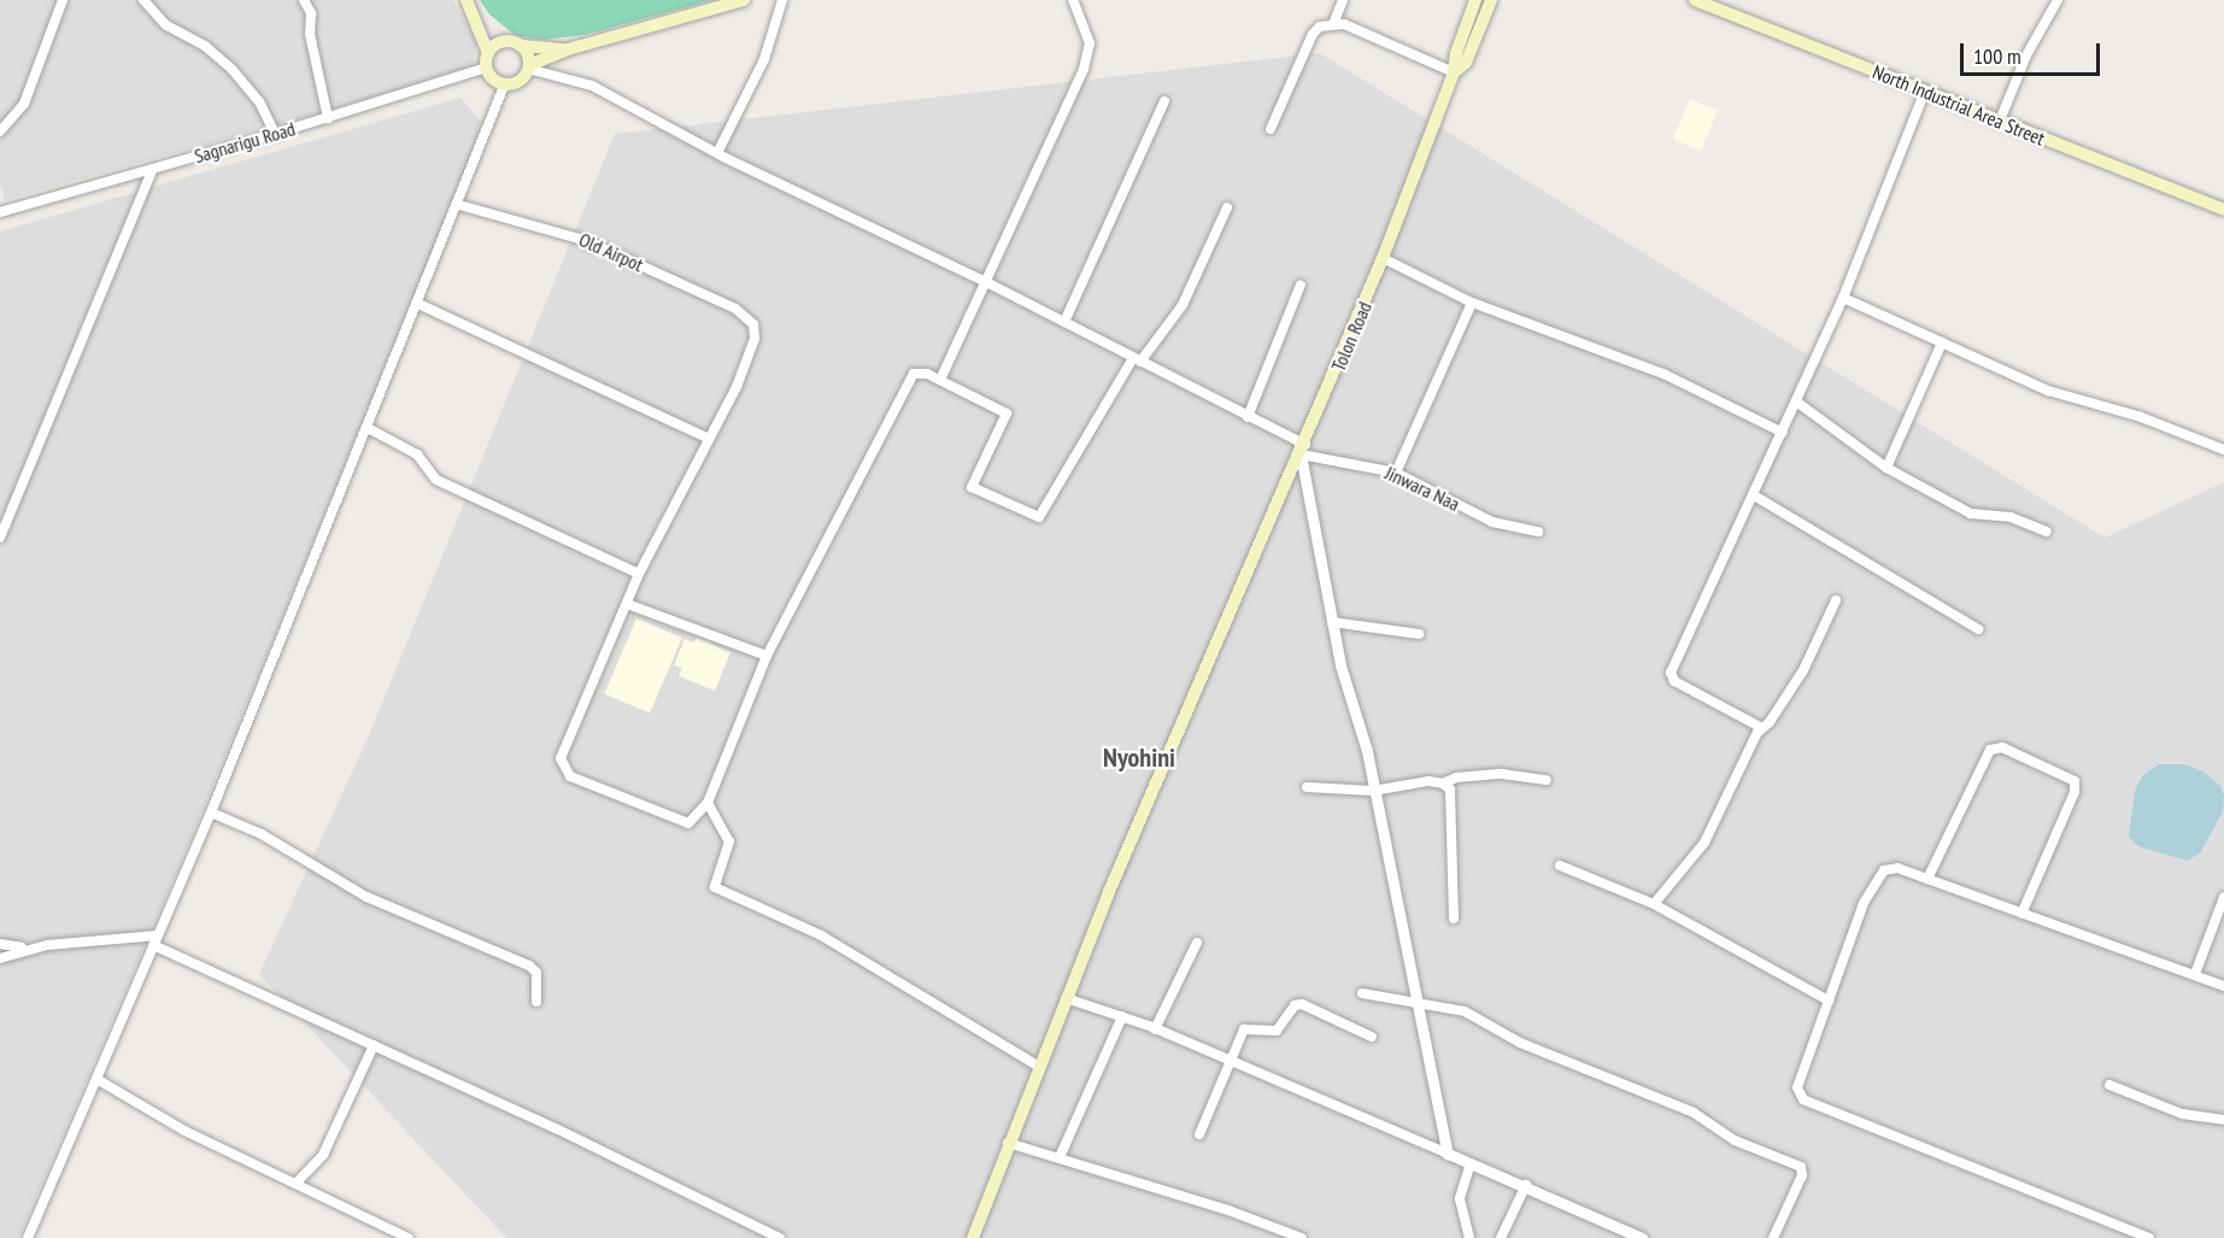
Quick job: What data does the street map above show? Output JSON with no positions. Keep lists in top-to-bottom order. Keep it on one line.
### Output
{"streets":{"main road":["North Industrial Area Street","Tolon Road"],"street":["Sagnarigu Road","Old Airpot","Jinwara Naa"]},"crossings":[["Sagnarigu Road","Jinwara Naa"],["Tolon Road","Jinwara Naa"]],"districts":["Nyohini"],"scale_bar":"100 m"}
